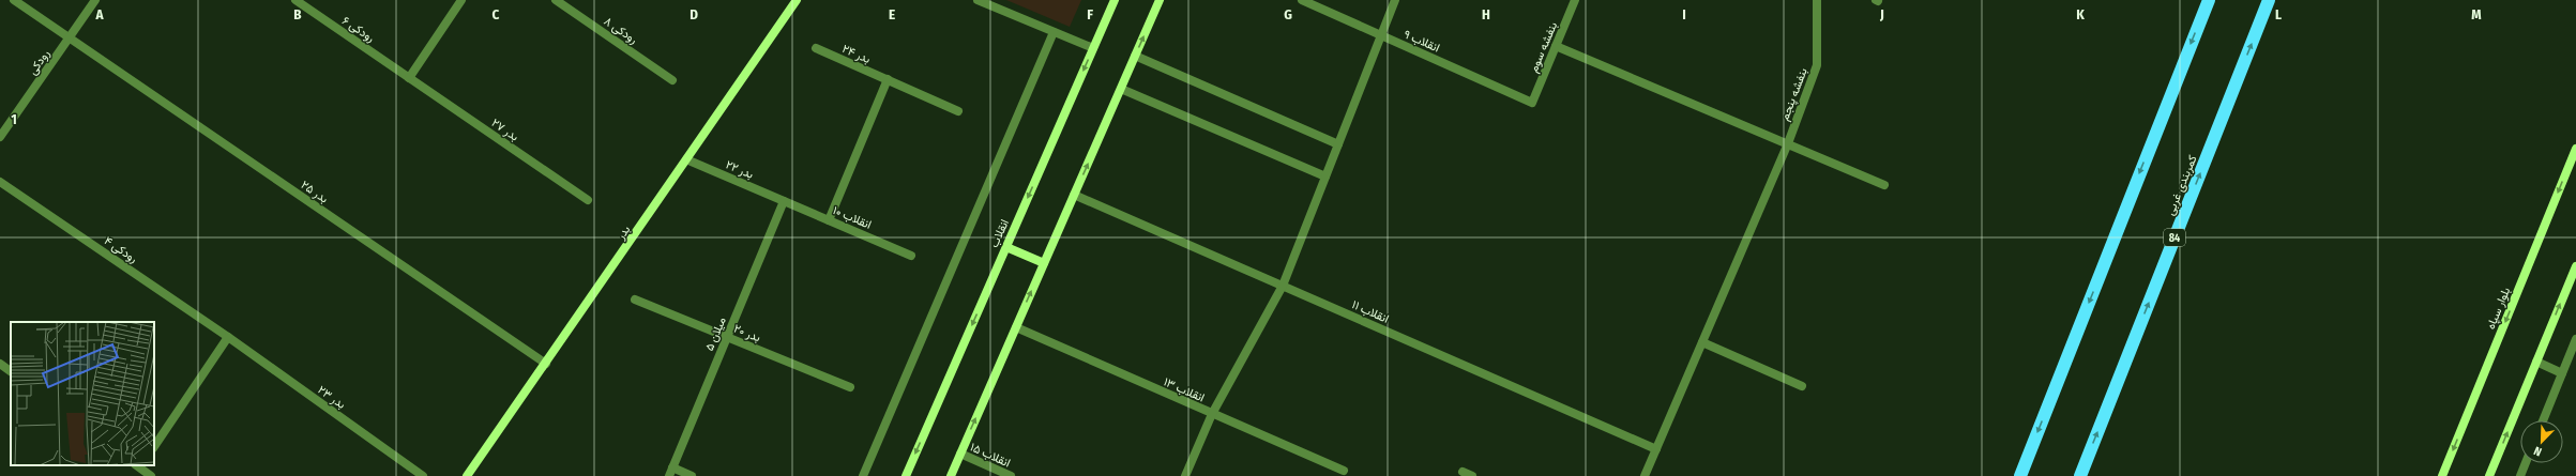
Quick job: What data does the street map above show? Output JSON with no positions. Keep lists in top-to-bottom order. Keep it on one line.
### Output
{"streets":{"highway":["کمربندی غربی","84"],"main road":["بدر","انقلاب","بلوار سپاه"],"street":["رودکی ۶","رودکی ۸","انقلاب ۹","بنفشه سوم","بدر ۲۴","رودکی","بنفشه پنجم","بدر ۲۷","بدر ۲۲","بدر ۲۵","انقلاب ۱۰","رودکی ۴","انقلاب ۱۱","بدر ۲۰","میلان ۵","انقلاب ۱۳","بدر ۲۳","انقلاب ۱۵"]},"crossings":[["رودکی ۶","بدر ۲۷"],["انقلاب ۹","بنفشه سوم"],["رودکی","بدر ۲۵"],["بنفشه پنجم","انقلاب ۱۱"],["بدر ۲۲","انقلاب ۱۰"],["بدر ۲۲","بدر"],["بدر ۲۲","میلان ۵"],["بدر ۲۵","بدر"],["انقلاب ۱۰","میلان ۵"],["رودکی ۴","بدر ۲۳"],["بدر ۲۰","میلان ۵"]],"north":"bottom left","grid":{"columns":["A","B","C","D","E","F","G","H","I","J","K","L","M"],"rows":["1"]}}
